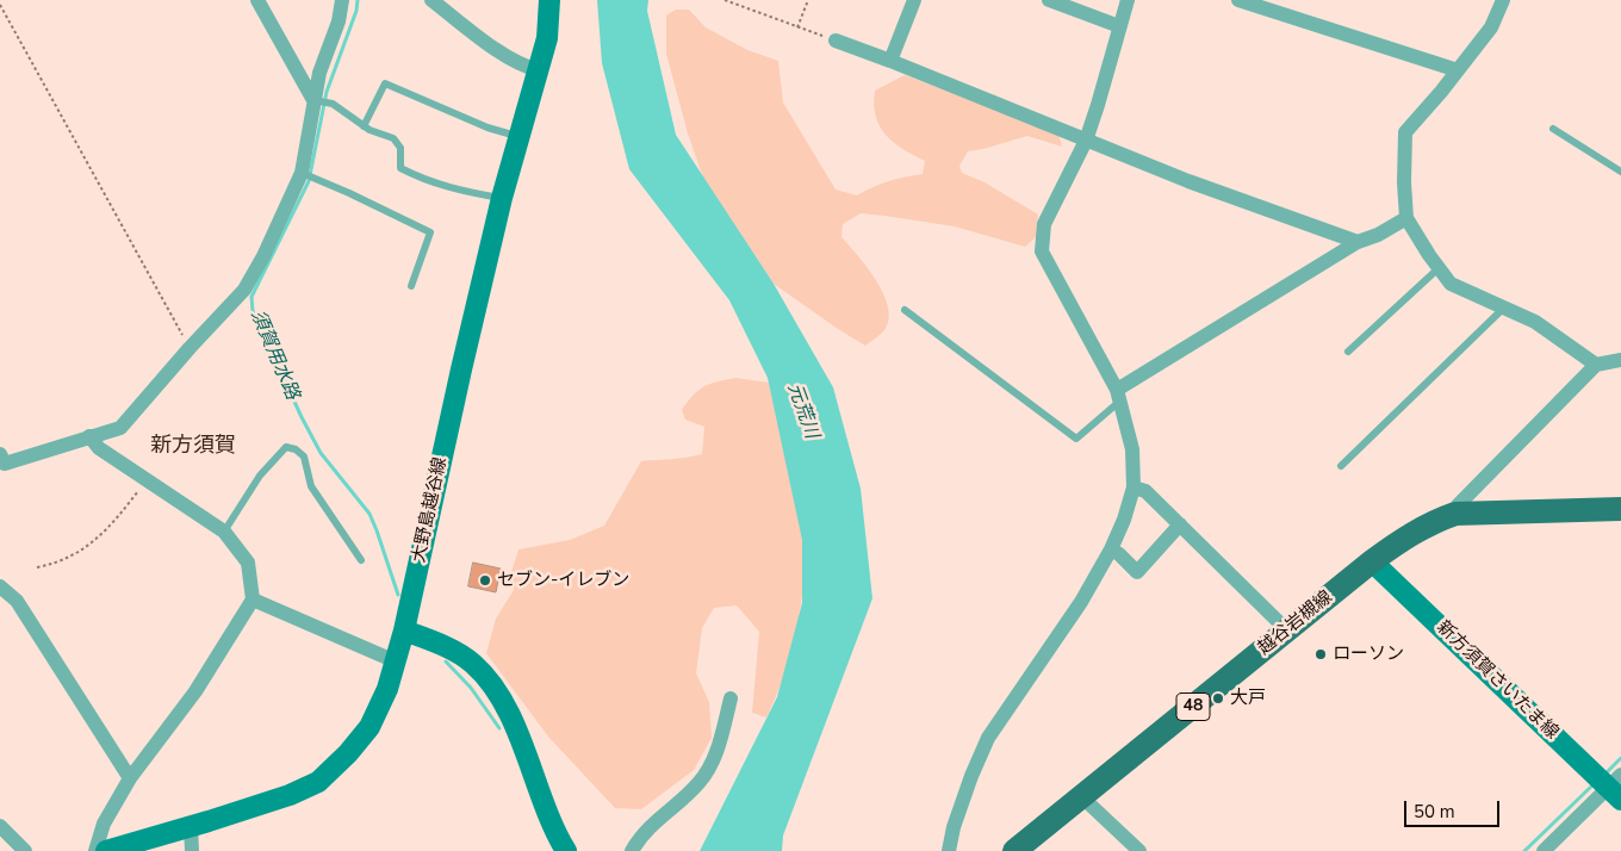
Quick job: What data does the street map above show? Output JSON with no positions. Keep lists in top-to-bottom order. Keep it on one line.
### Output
{"streets":{"main road":["大野島越谷線","越谷岩槻線","新方須賀さいたま線","48"]},"crossings":[["越谷岩槻線","新方須賀さいたま線"]],"districts":["新方須賀"],"water":["須賀用水路","元荒川"],"places":["セブン-イレブン","ローソン","大戸"],"scale_bar":"50 m"}
